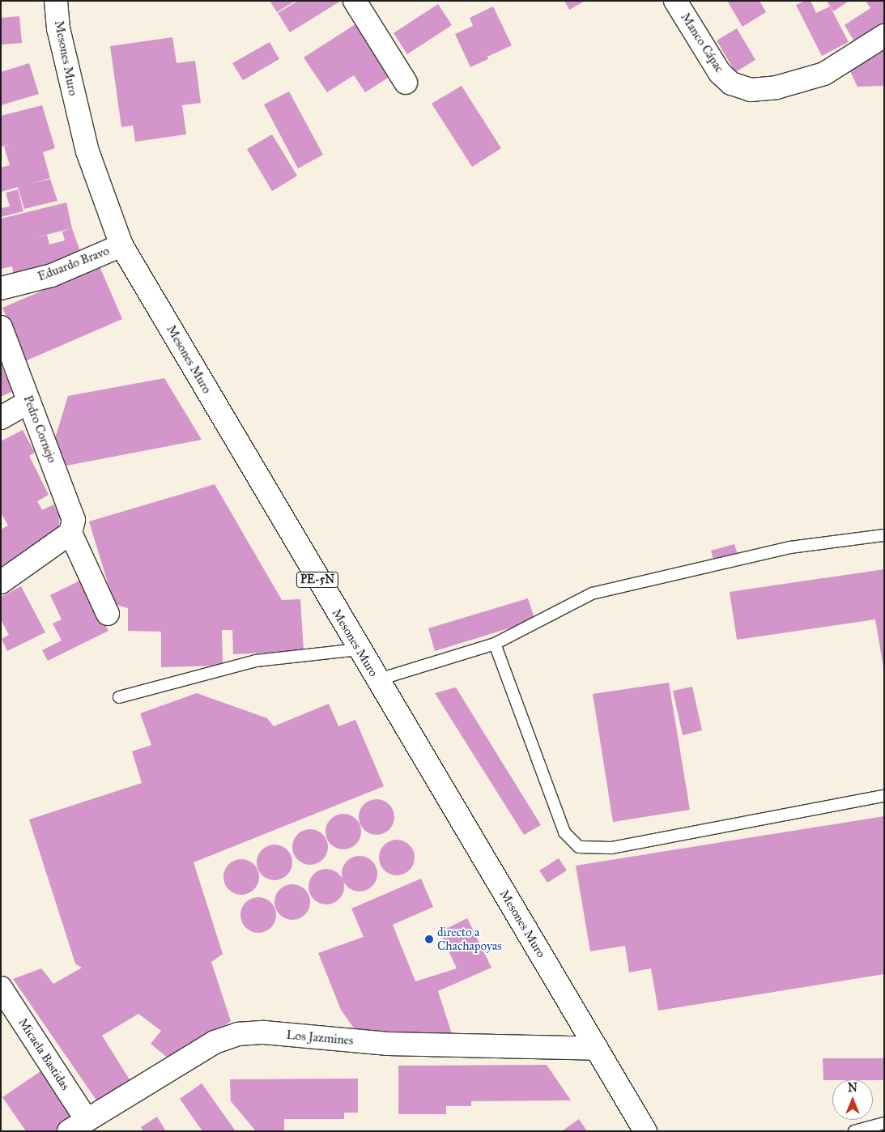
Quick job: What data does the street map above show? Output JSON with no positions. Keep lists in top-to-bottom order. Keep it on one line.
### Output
{"streets":{"main road":["Manco Cápac","Mesones Muro","Eduardo Bravo","Pedro Cornejo","PE-5N","Los Jazmines","Micaela Bastidas"]},"crossings":[["Mesones Muro","Eduardo Bravo"],["Mesones Muro","Los Jazmines"],["Los Jazmines","Micaela Bastidas"]],"places":["directo a Chachapoyas"],"north":"top"}
